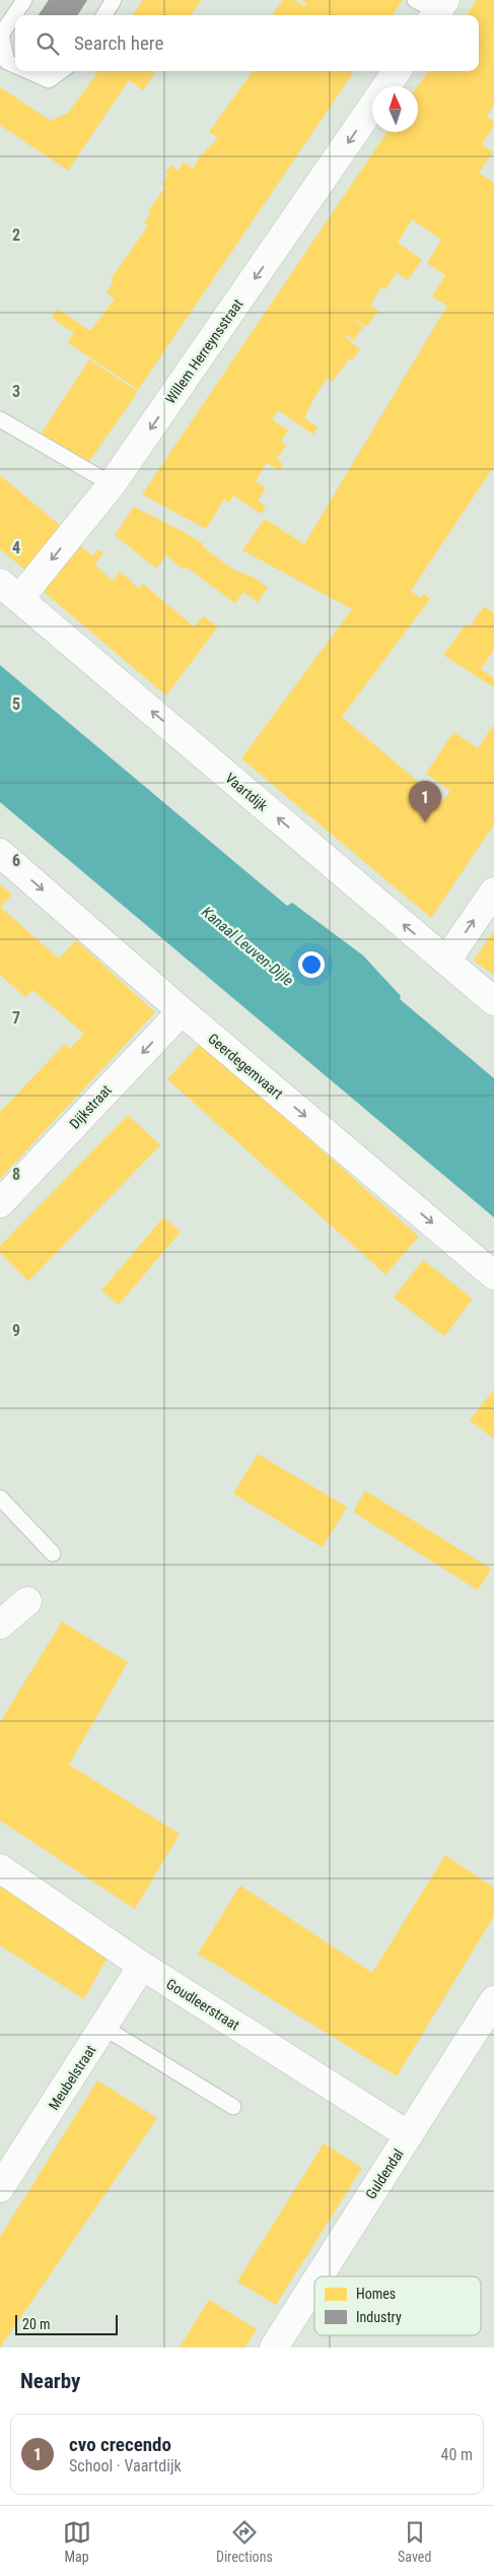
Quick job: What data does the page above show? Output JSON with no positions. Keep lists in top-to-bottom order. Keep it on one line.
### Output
{"streets":{"street":["Willem Herreynsstraat","Vaartdijk","Geerdegemvaart","Dijkstraat","Goudleerstraat","Meubelstraat","Guldendal"]},"crossings":[["Willem Herreynsstraat","Vaartdijk"],["Geerdegemvaart","Dijkstraat"],["Goudleerstraat","Meubelstraat"],["Goudleerstraat","Guldendal"]],"one_way":["Willem Herreynsstraat","Vaartdijk","Geerdegemvaart","Dijkstraat"],"water":["Kanaal Leuven-Dijle"],"legend":["Homes","Industry"],"scale_bar":"20 m","north":"top","page":{"search":"Search here","pins":"1","scale":"20 m","heading":"Nearby","list":[{"mark":"1","name":"cvo crecendo","note":"School · Vaartdijk","value":"40 m"}],"nav":["Map","Directions","Saved"]},"grid":{"rows":["2","3","4","5","6","7","8","9"]}}
